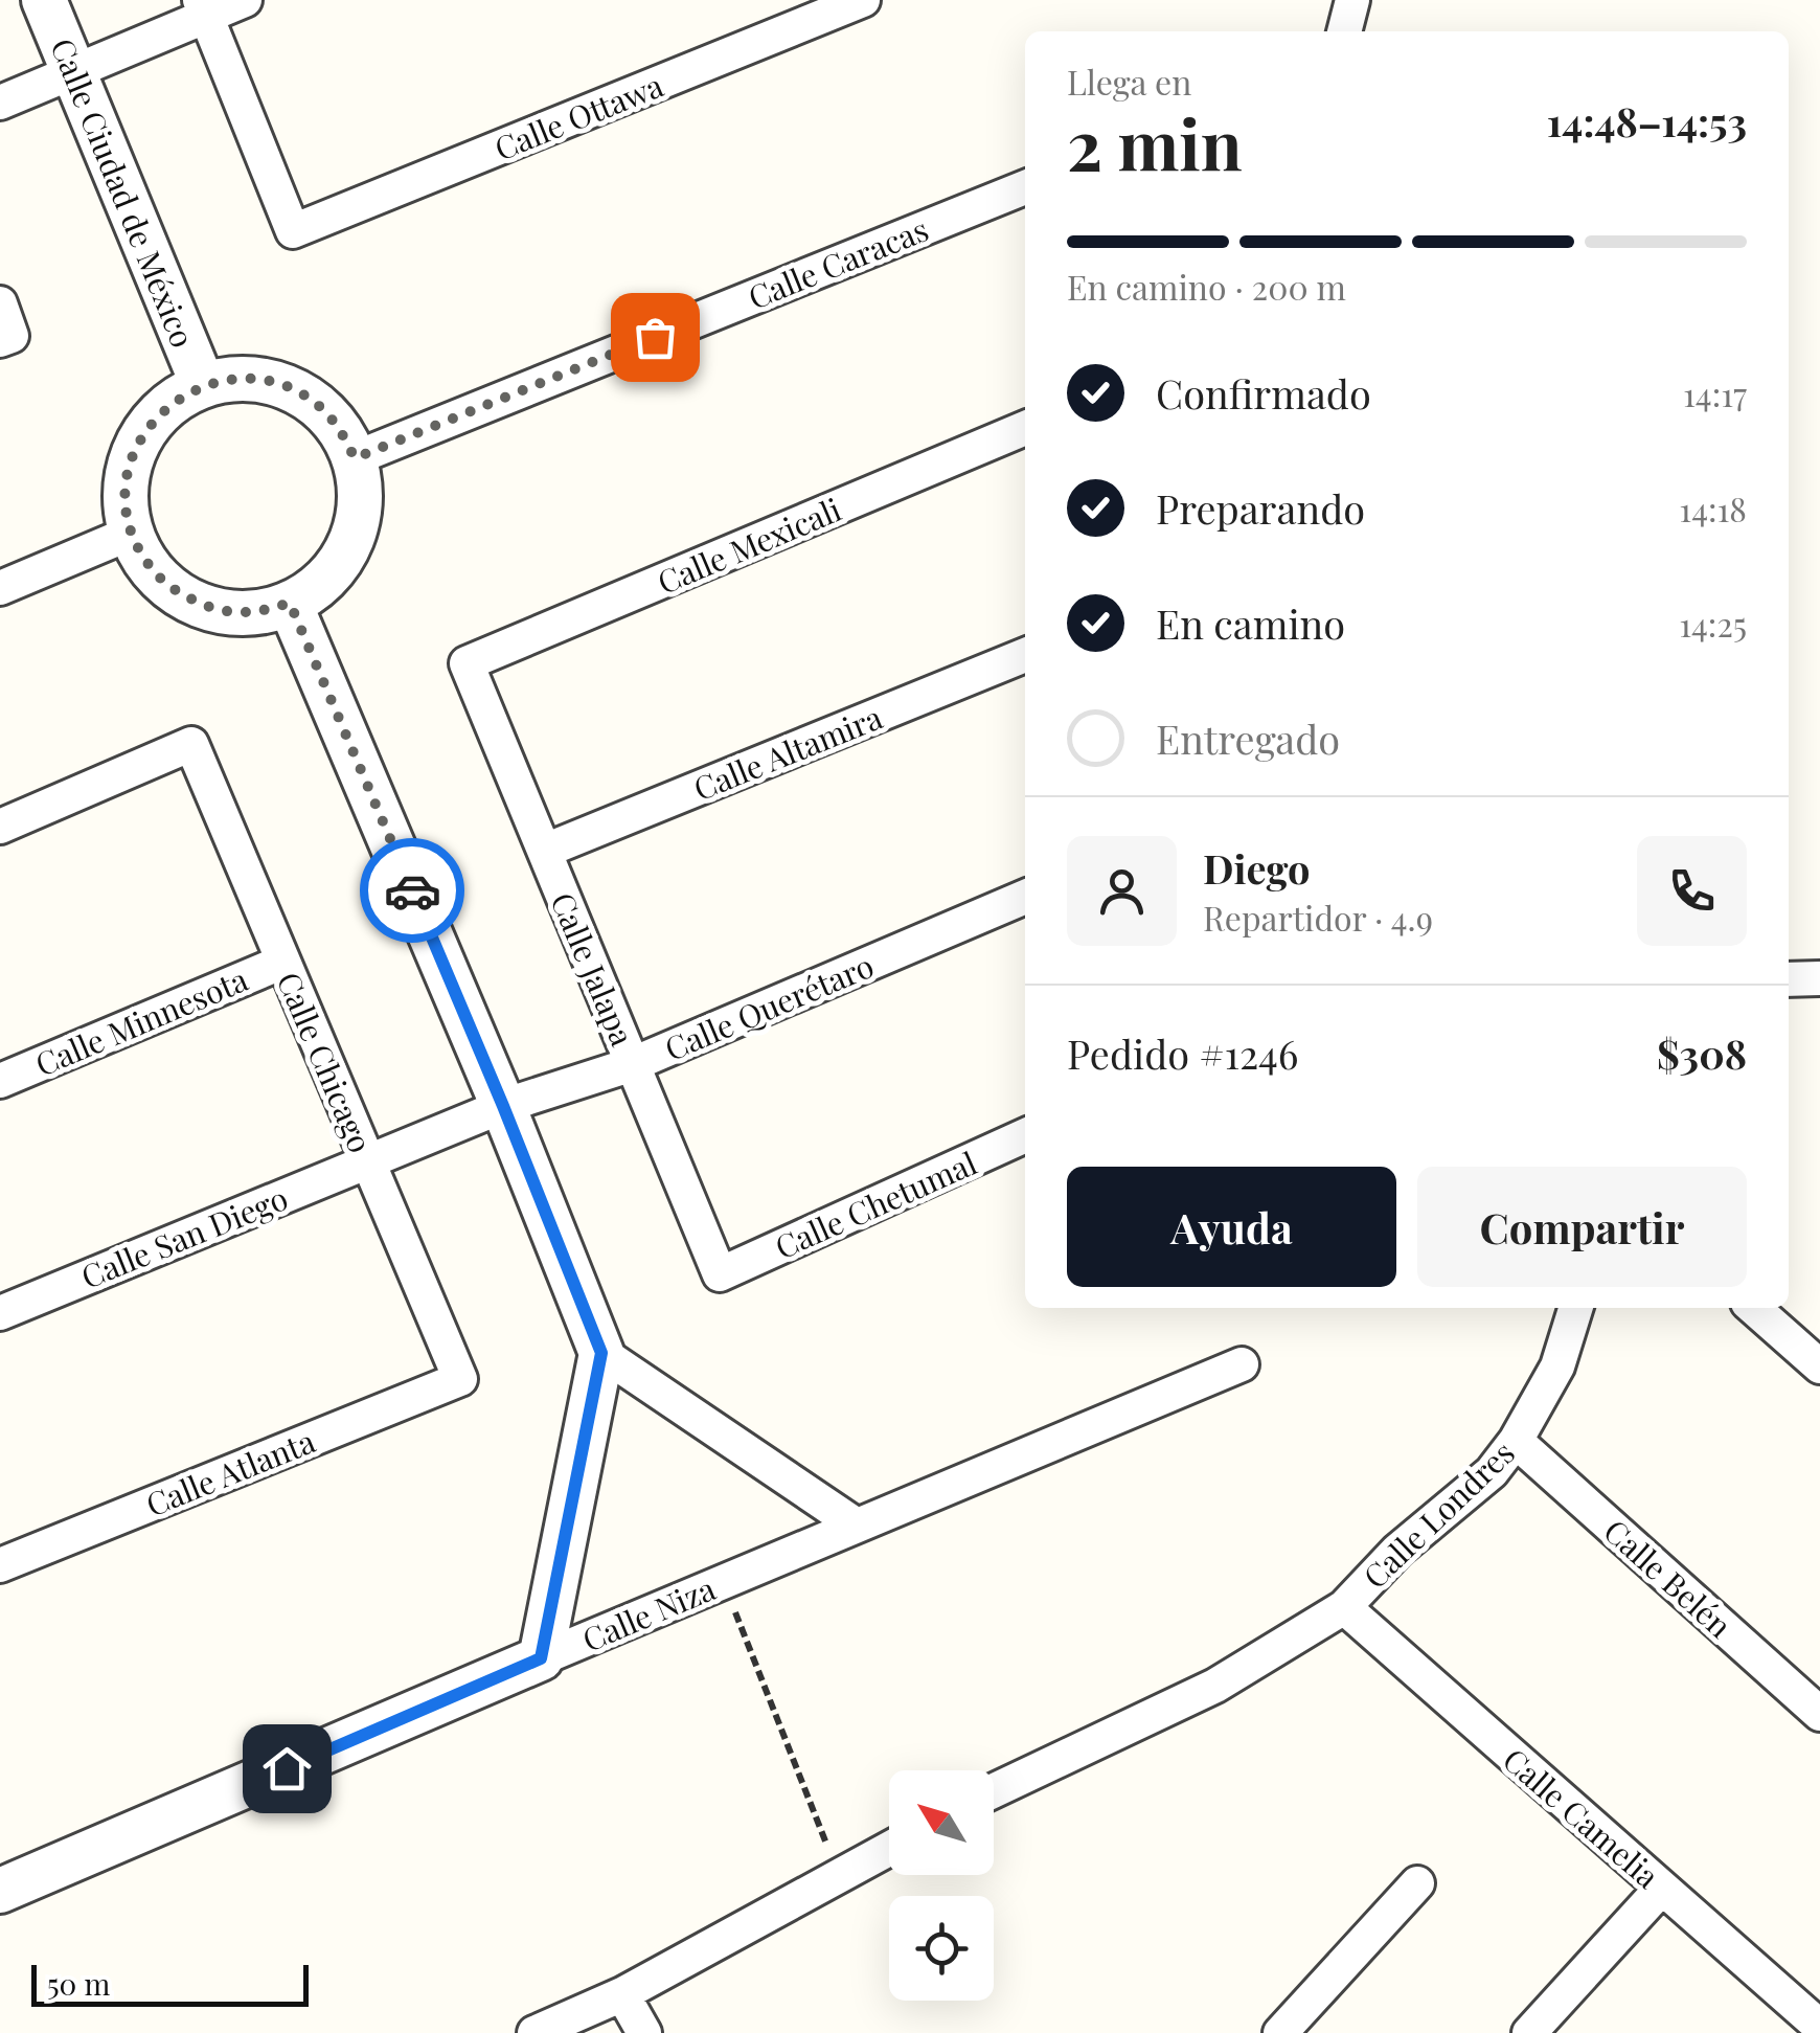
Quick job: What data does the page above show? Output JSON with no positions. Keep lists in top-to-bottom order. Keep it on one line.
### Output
{"streets":{"street":["Calle Ottawa","Calle Ciudad de México","Calle Caracas","Calle Mexicali","Calle Altamira","Calle Jalapa","Calle Querétaro","Calle Minnesota","Calle Chicago","Calle Chetumal","Calle San Diego","Calle Atlanta","Calle Londres","Calle Belén","Calle Niza","Calle Camelia"]},"crossings":[["Calle Ciudad de México","Calle Caracas"],["Calle Mexicali","Calle Jalapa"],["Calle Altamira","Calle Jalapa"],["Calle Jalapa","Calle Querétaro"],["Calle Jalapa","Calle Chetumal"],["Calle Querétaro","Calle Chicago"],["Calle Querétaro","Calle San Diego"],["Calle Minnesota","Calle Chicago"],["Calle Chicago","Calle San Diego"],["Calle Chicago","Calle Atlanta"],["Calle Londres","Calle Belén"],["Calle Londres","Calle Camelia"]],"scale_bar":"50 m","north":"top left","page":{"heading":["2 min","Llega en","14:48–14:53"],"panel":["Diego","Repartidor · 4.9","Pedido #1246","$308"],"bar":"En camino · 200 m","list":[["Confirmado","14:17"],["Preparando","14:18"],["En camino","14:25"],"Entregado"],"buttons":["Ayuda","Compartir"],"scale":"50 m"}}
